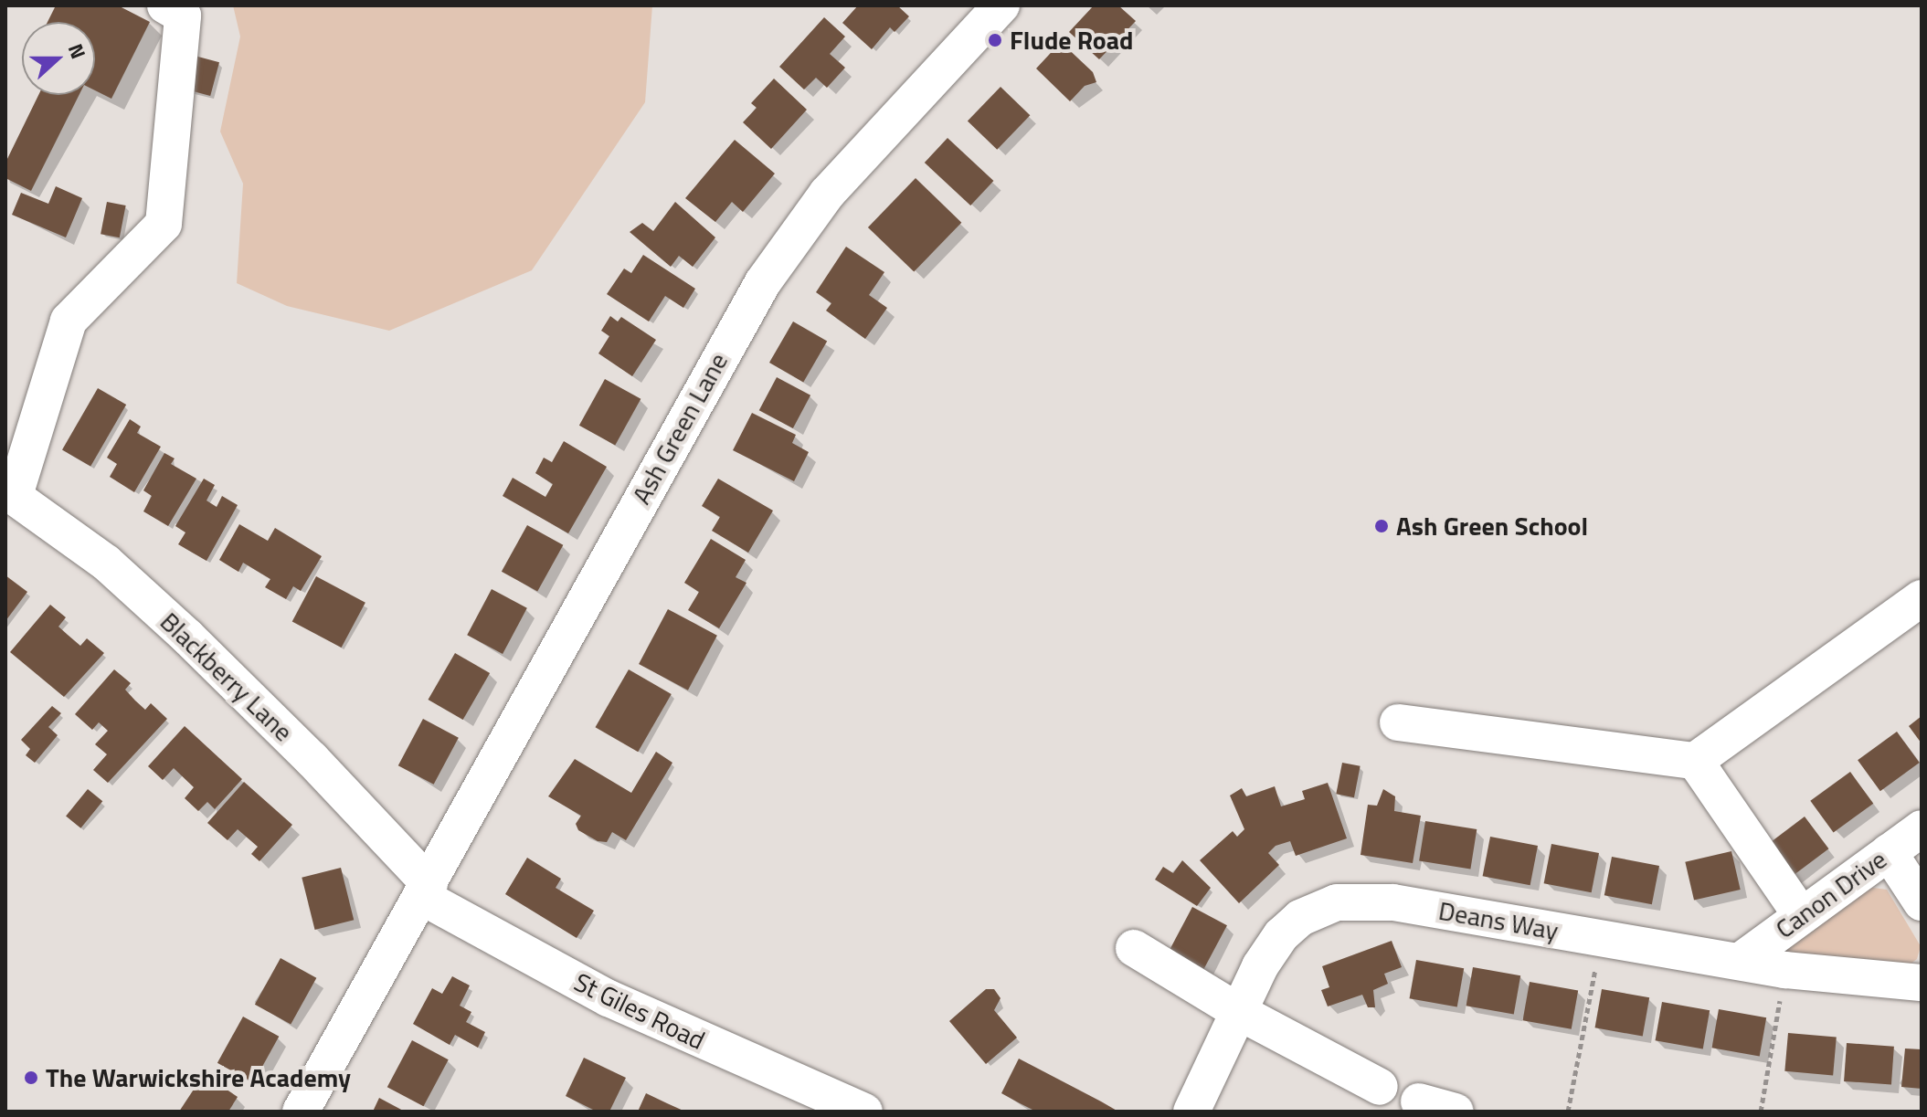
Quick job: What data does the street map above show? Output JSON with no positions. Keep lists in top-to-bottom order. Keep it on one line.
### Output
{"streets":{"street":["Ash Green Lane","Blackberry Lane","Canon Drive","Deans Way","St Giles Road"]},"crossings":[["Ash Green Lane","Blackberry Lane"],["Ash Green Lane","St Giles Road"],["Blackberry Lane","St Giles Road"],["Canon Drive","Deans Way"]],"places":["Flude Road","Ash Green School","The Warwickshire Academy"],"north":"right"}
